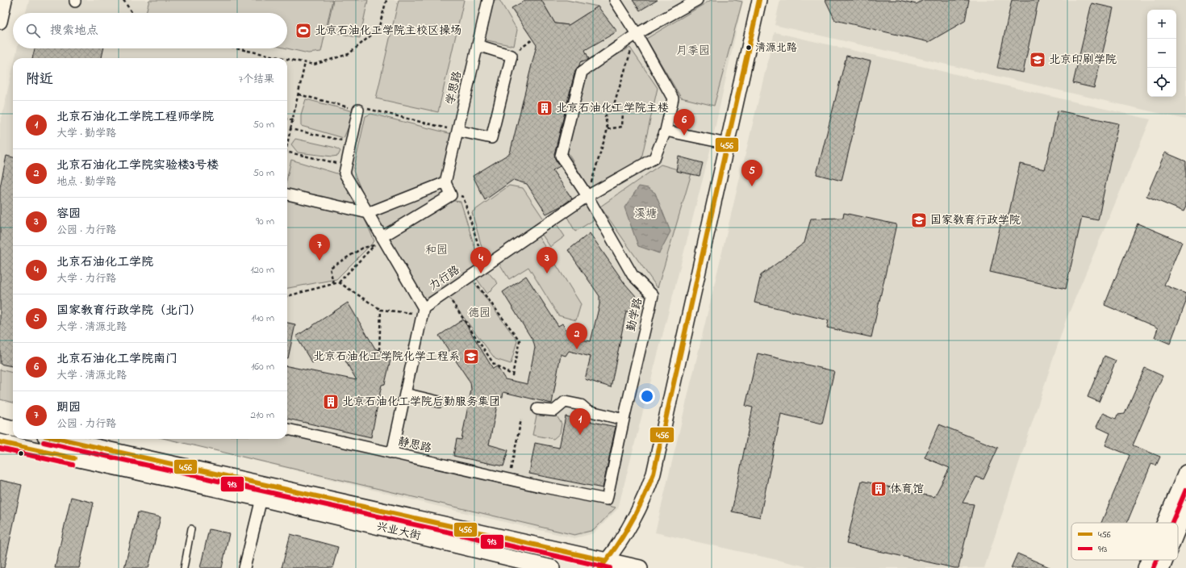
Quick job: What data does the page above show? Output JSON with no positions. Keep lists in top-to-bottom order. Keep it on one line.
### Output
{"streets":{"main road":["兴业大街"],"street":["学思路","力行路","勤学路","静思路"]},"crossings":[["力行路","勤学路"],["勤学路","静思路"]],"parks":["月季园","溪塘","和园","德园"],"places":{"sports":["北京石油化工学院主校区操场"],"other":["清源北路"],"school or university":["北京印刷学院","国家教育行政学院","北京石油化工学院化学工程系"],"building":["北京石油化工学院主楼","北京石油化工学院后勤服务集团","体育馆"]},"lines":["transit line 456","transit line 913"],"legend":["456","913"],"page":{"map_buttons":["+","−"],"search":"搜索地点","heading":["附近","7个结果"],"list":[{"mark":"1","name":"北京石油化工学院工程师学院","note":"大学 · 勤学路","value":"50 m"},{"mark":"2","name":"北京石油化工学院实验楼3号楼","note":"地点 · 勤学路","value":"50 m"},{"mark":"3","name":"容园","note":"公园 · 力行路","value":"90 m"},{"mark":"4","name":"北京石油化工学院","note":"大学 · 力行路","value":"120 m"},{"mark":"5","name":"国家教育行政学院（北门）","note":"大学 · 清源北路","value":"140 m"},{"mark":"6","name":"北京石油化工学院南门","note":"大学 · 清源北路","value":"160 m"},{"mark":"7","name":"朗园","note":"公园 · 力行路","value":"210 m"}],"pins":["6","5","7","3","4","2","1"]}}
